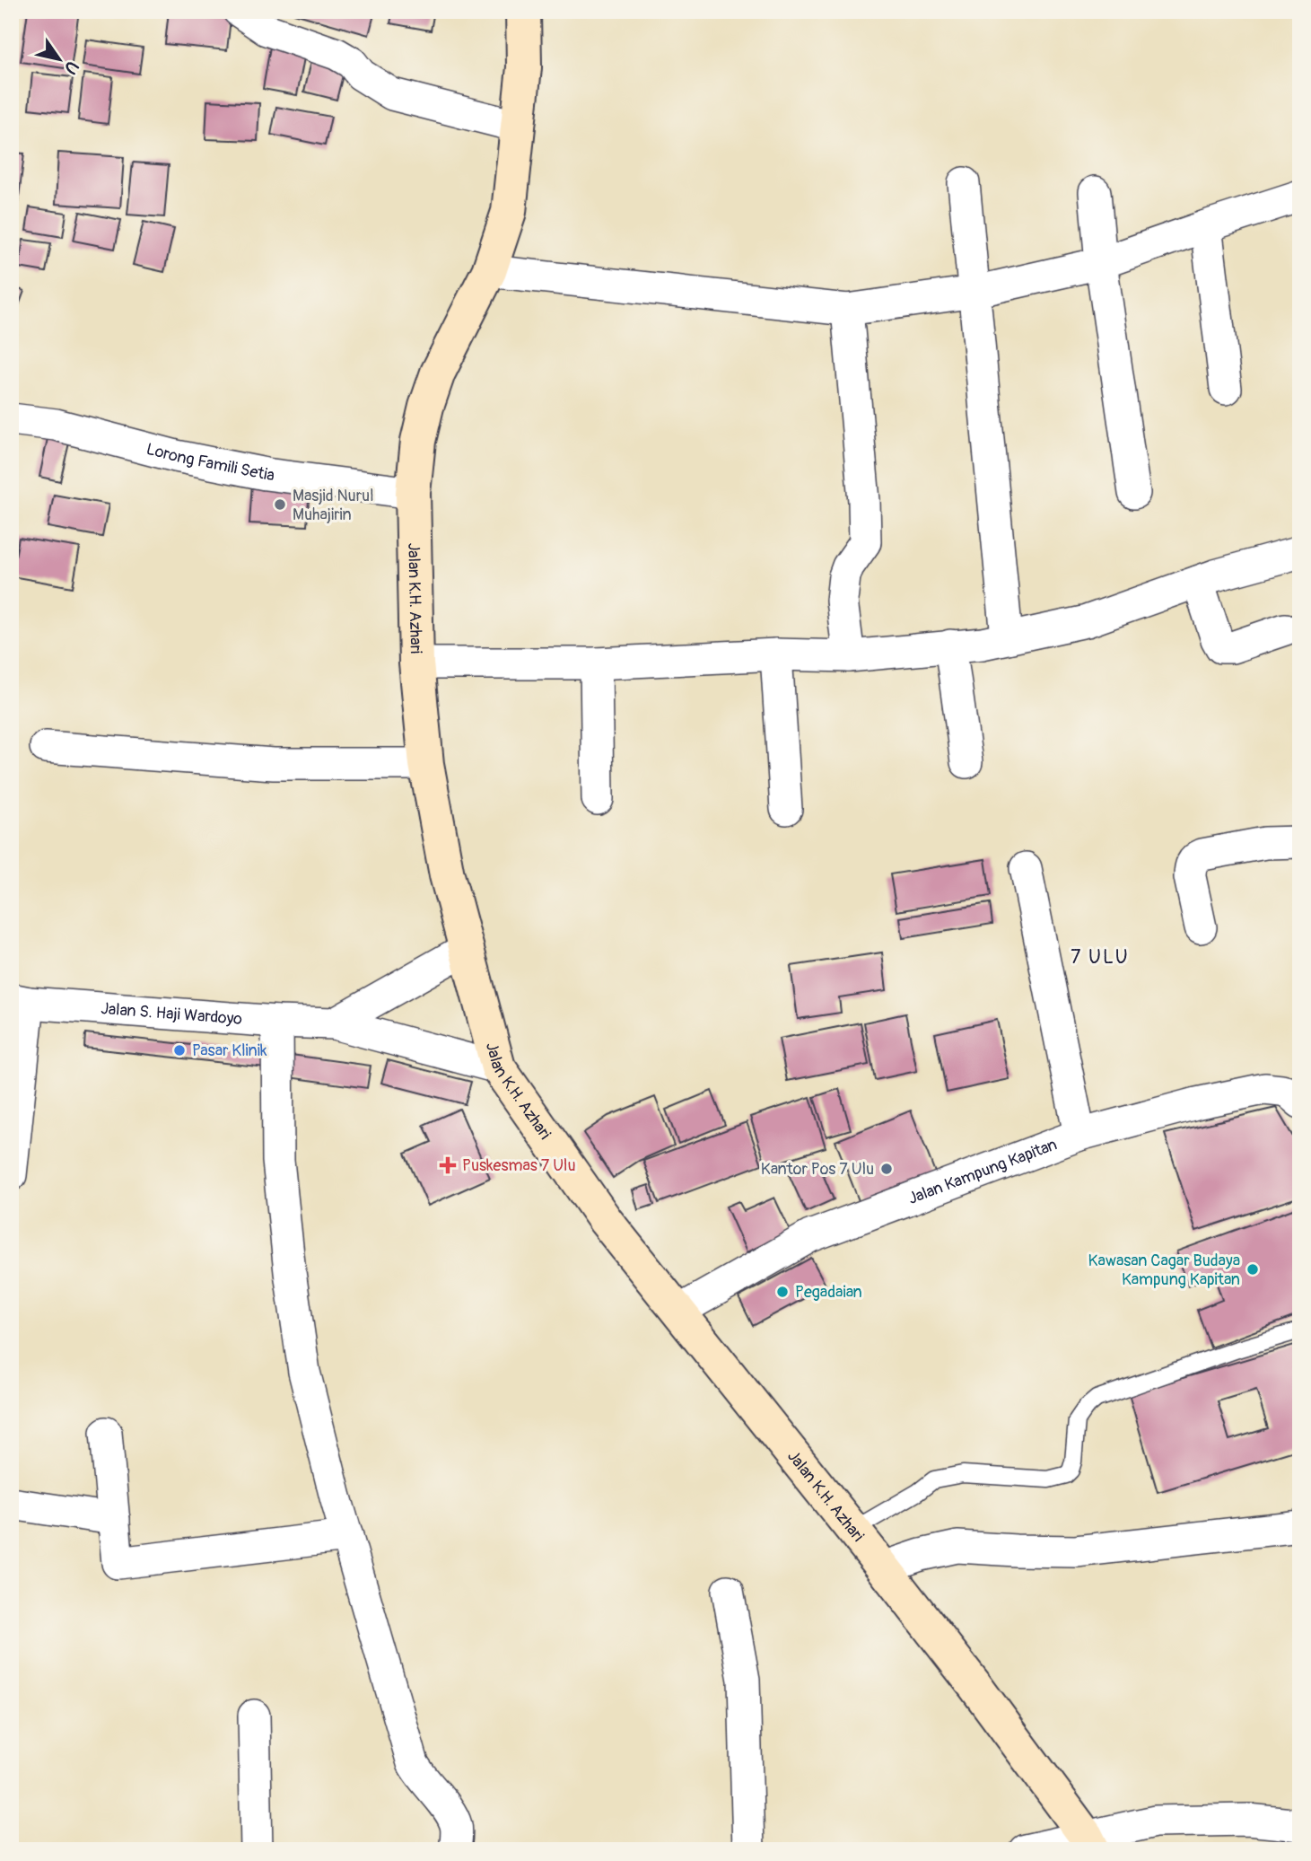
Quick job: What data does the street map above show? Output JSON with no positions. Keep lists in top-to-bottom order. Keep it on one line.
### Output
{"streets":{"street":["Lorong Famili Setia","Jalan K.H. Azhari","Jalan S. Haji Wardoyo","Jalan Kampung Kapitan"]},"crossings":[["Lorong Famili Setia","Jalan K.H. Azhari"],["Jalan K.H. Azhari","Jalan S. Haji Wardoyo"],["Jalan K.H. Azhari","Jalan Kampung Kapitan"]],"districts":["7 ULU"],"places":{"other":["Masjid Nurul Muhajirin","Pasar Klinik","Kantor Pos 7 Ulu","Kawasan Cagar Budaya Kampung Kapitan","Pegadaian"],"health":["Puskesmas 7 Ulu"]},"north":"bottom right"}
